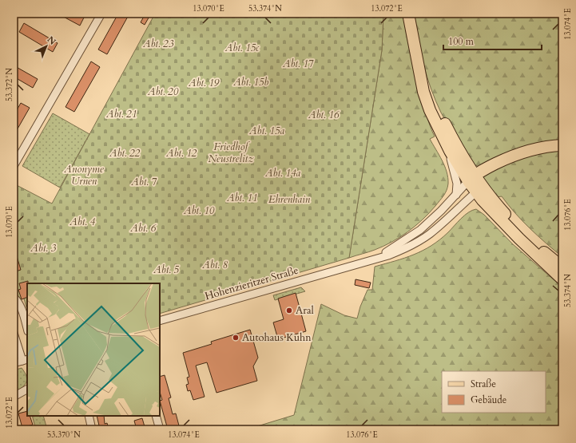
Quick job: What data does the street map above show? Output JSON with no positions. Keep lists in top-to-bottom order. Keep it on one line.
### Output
{"streets":{"street":["Hohenzieritzer Straße"]},"parks":["Abt. 23","Abt. 15c","Abt. 17","Abt. 15b","Abt. 19","Abt. 20","Abt. 21","Abt. 16","Abt. 15a","Friedhof Neustrelitz","Abt. 22","Abt. 12","Anonyme Urnen","Abt. 14a","Abt. 7","Abt. 11","Ehrenhain","Abt. 10","Abt. 4","Abt. 6","Abt. 3","Abt. 8","Abt. 5"],"places":["Aral","Autohaus Kuhn"],"legend":["Straße","Gebäude"],"scale_bar":"100 m","north":"top right","coordinates":["13.070°E","53.374°N","13.072°E","13.074°E","53.372°N","13.076°E","53.370°N"]}
